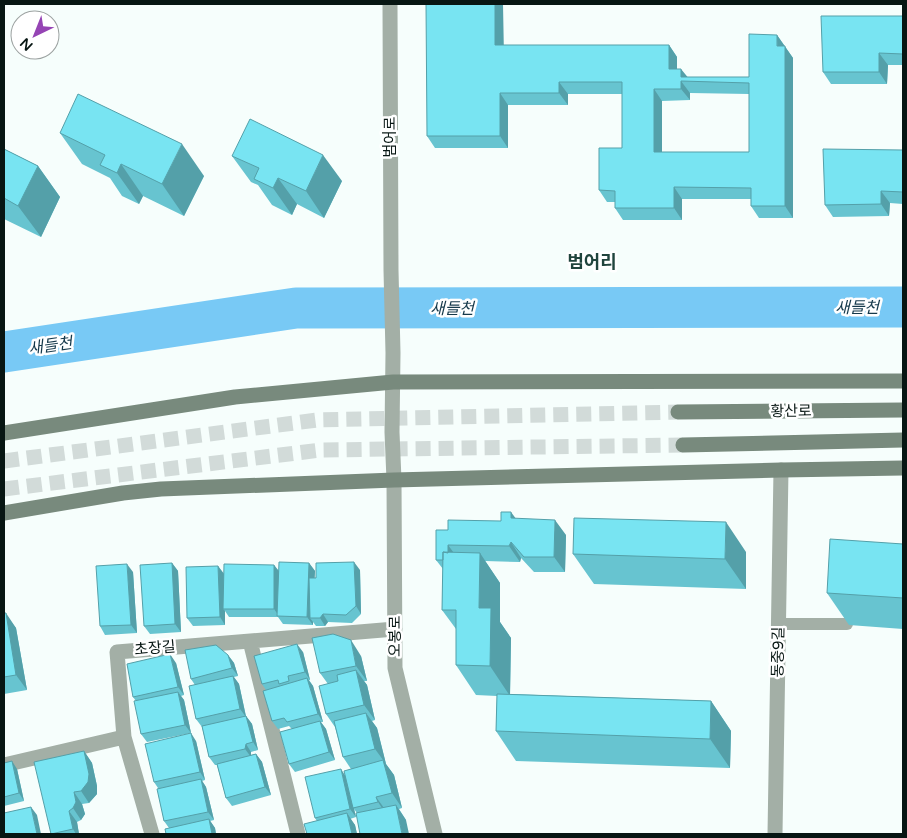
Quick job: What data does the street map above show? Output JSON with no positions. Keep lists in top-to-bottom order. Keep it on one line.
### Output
{"streets":{"main road":["황산로"],"street":["범어로","오봉로","초장길","동중9길"]},"crossings":[["범어로","오봉로"],["오봉로","초장길"]],"districts":["범어리"],"water":["새들천"],"north":"bottom left"}
